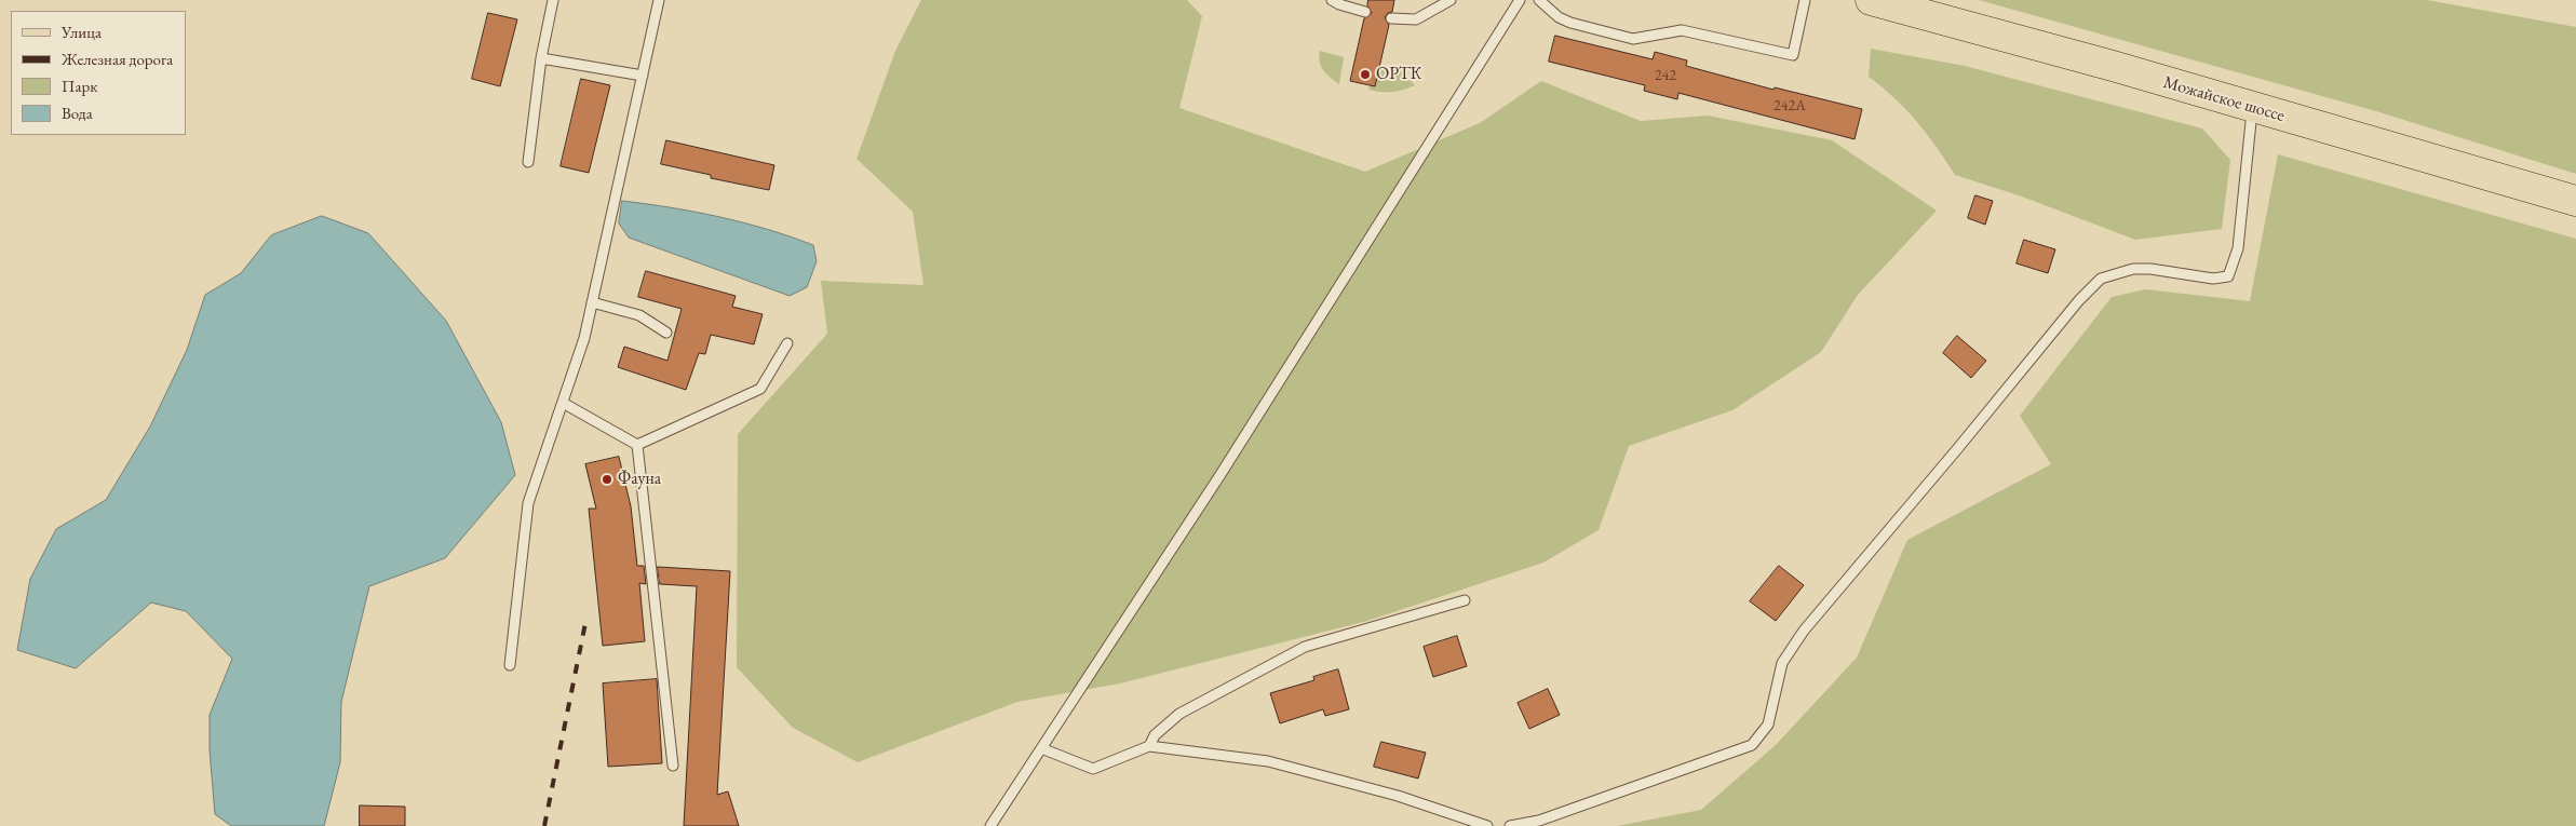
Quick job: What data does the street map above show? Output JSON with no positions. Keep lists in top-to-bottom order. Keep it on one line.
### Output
{"streets":{"main road":["Можайское шоссе"]},"places":["ОРТК","Фауна"],"house_numbers":["242","242А"],"legend":["Улица","Железная дорога","Парк","Вода"]}
